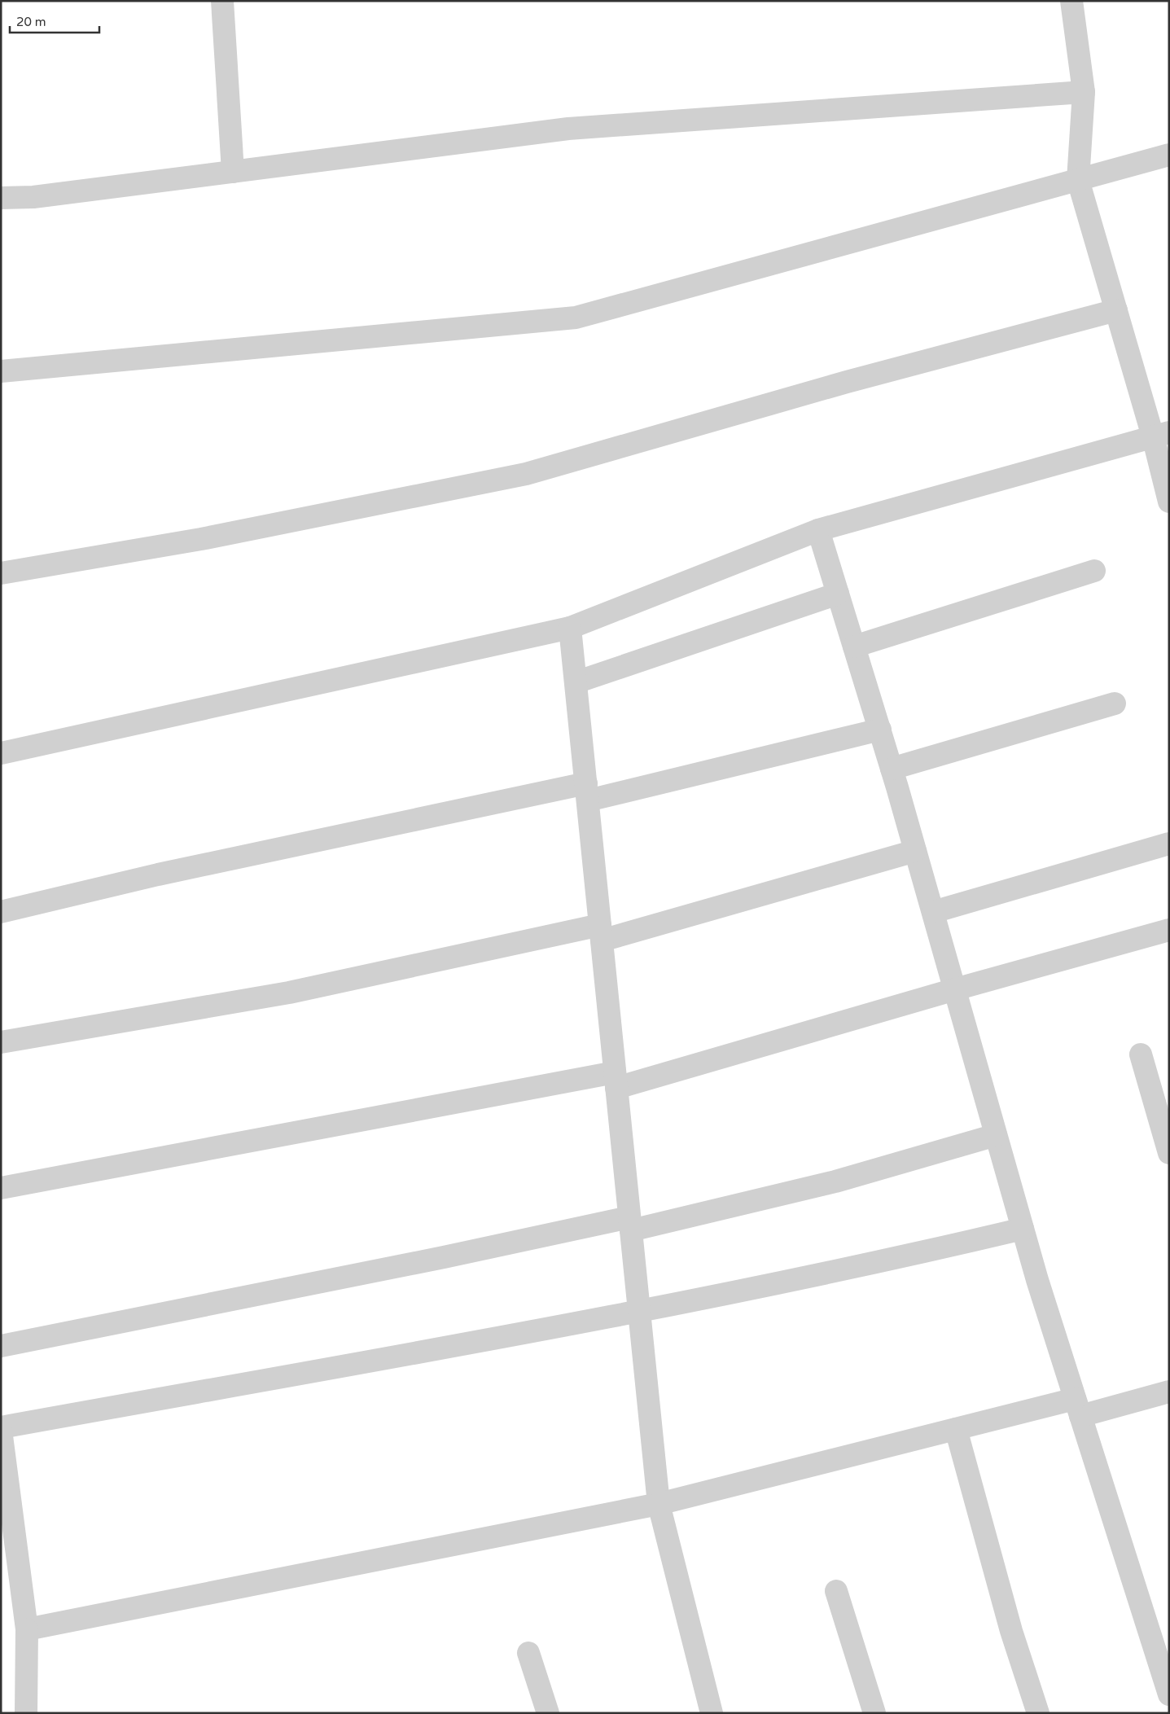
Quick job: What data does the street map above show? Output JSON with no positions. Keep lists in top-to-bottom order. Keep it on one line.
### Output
{"scale_bar":"20 m"}
